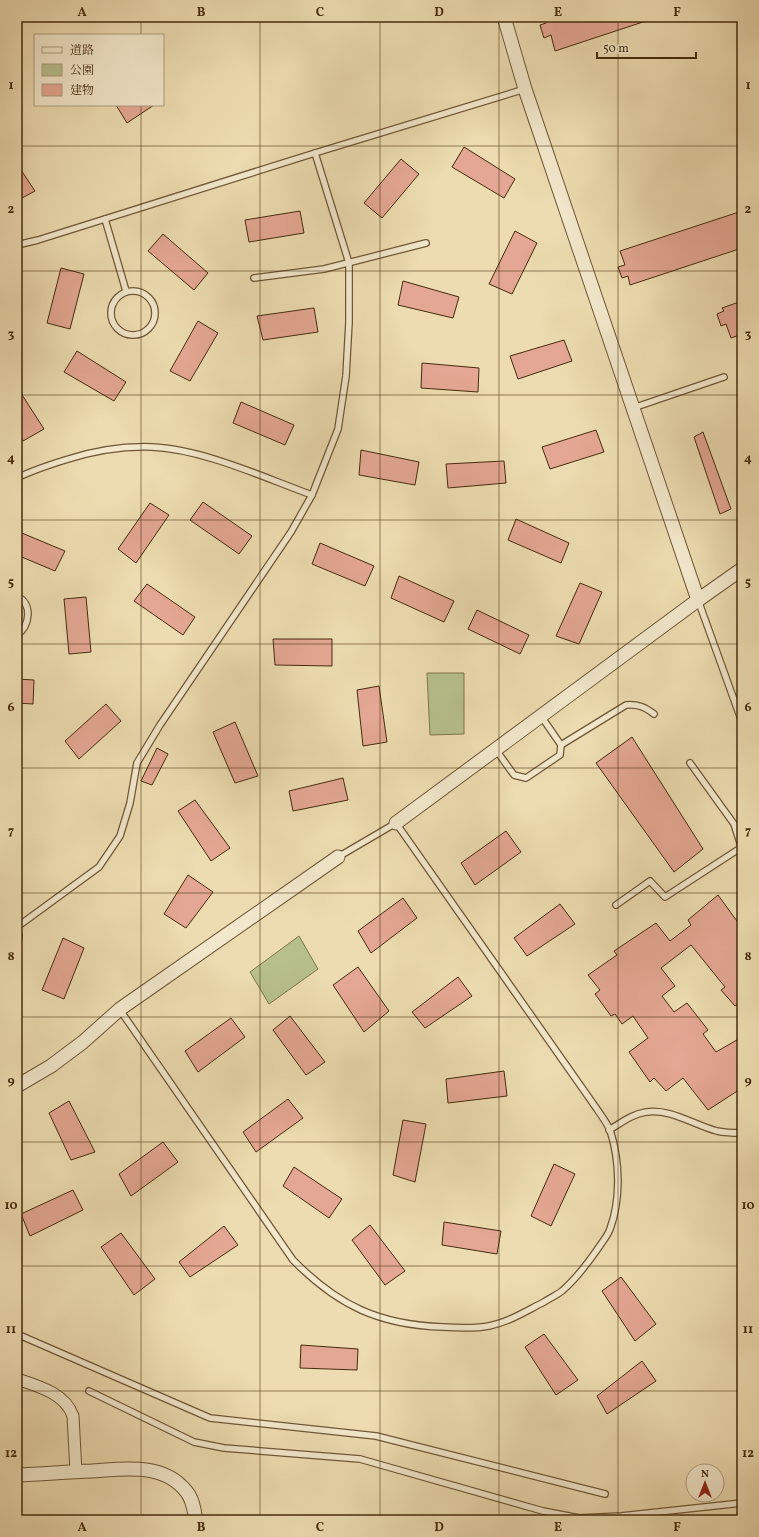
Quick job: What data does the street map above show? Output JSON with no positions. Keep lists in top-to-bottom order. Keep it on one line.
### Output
{"legend":["道路","公園","建物"],"scale_bar":"50 m","north":"top","grid":{"columns":["A","B","C","D","E","F"],"rows":["1","2","3","4","5","6","7","8","9","10","11","12"]}}
